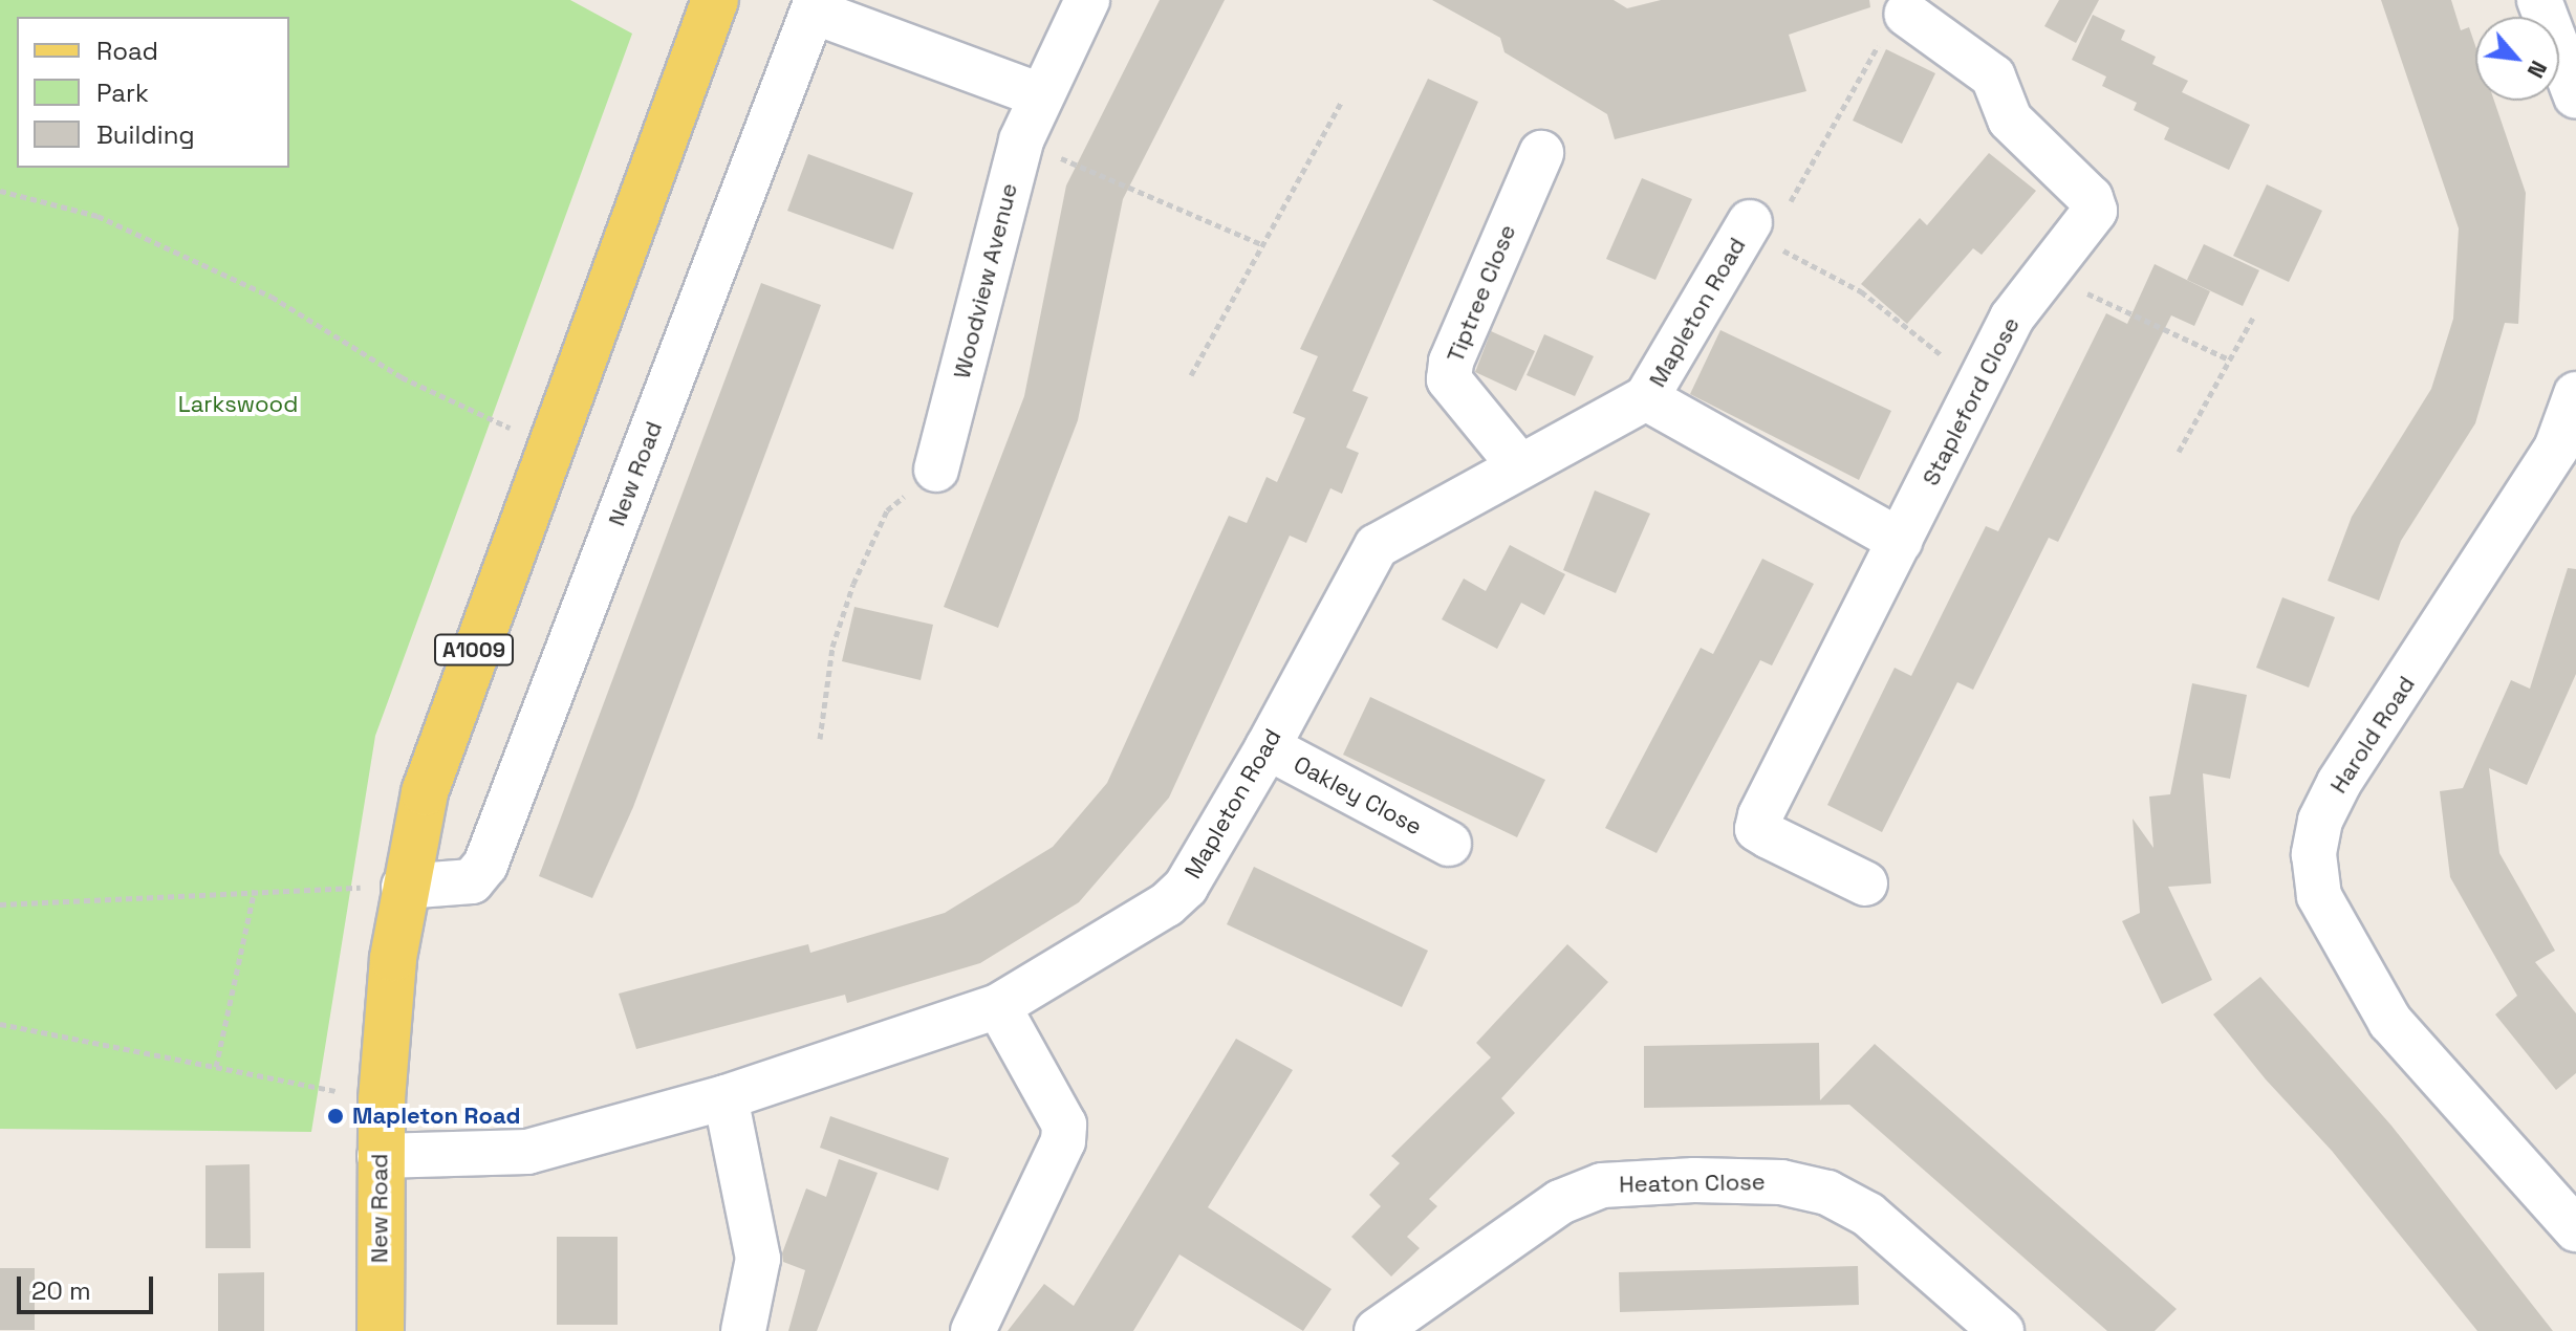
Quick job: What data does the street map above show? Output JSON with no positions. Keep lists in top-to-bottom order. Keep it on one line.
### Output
{"streets":{"main road":["New Road","A1009"],"street":["Woodview Avenue","Tiptree Close","Mapleton Road","Stapleford Close","Harold Road","Oakley Close","Heaton Close"]},"crossings":[["Tiptree Close","Mapleton Road"],["Mapleton Road","New Road"],["Mapleton Road","Oakley Close"]],"parks":["Larkswood"],"places":["Mapleton Road"],"legend":["Road","Park","Building"],"scale_bar":"20 m","north":"bottom right"}
